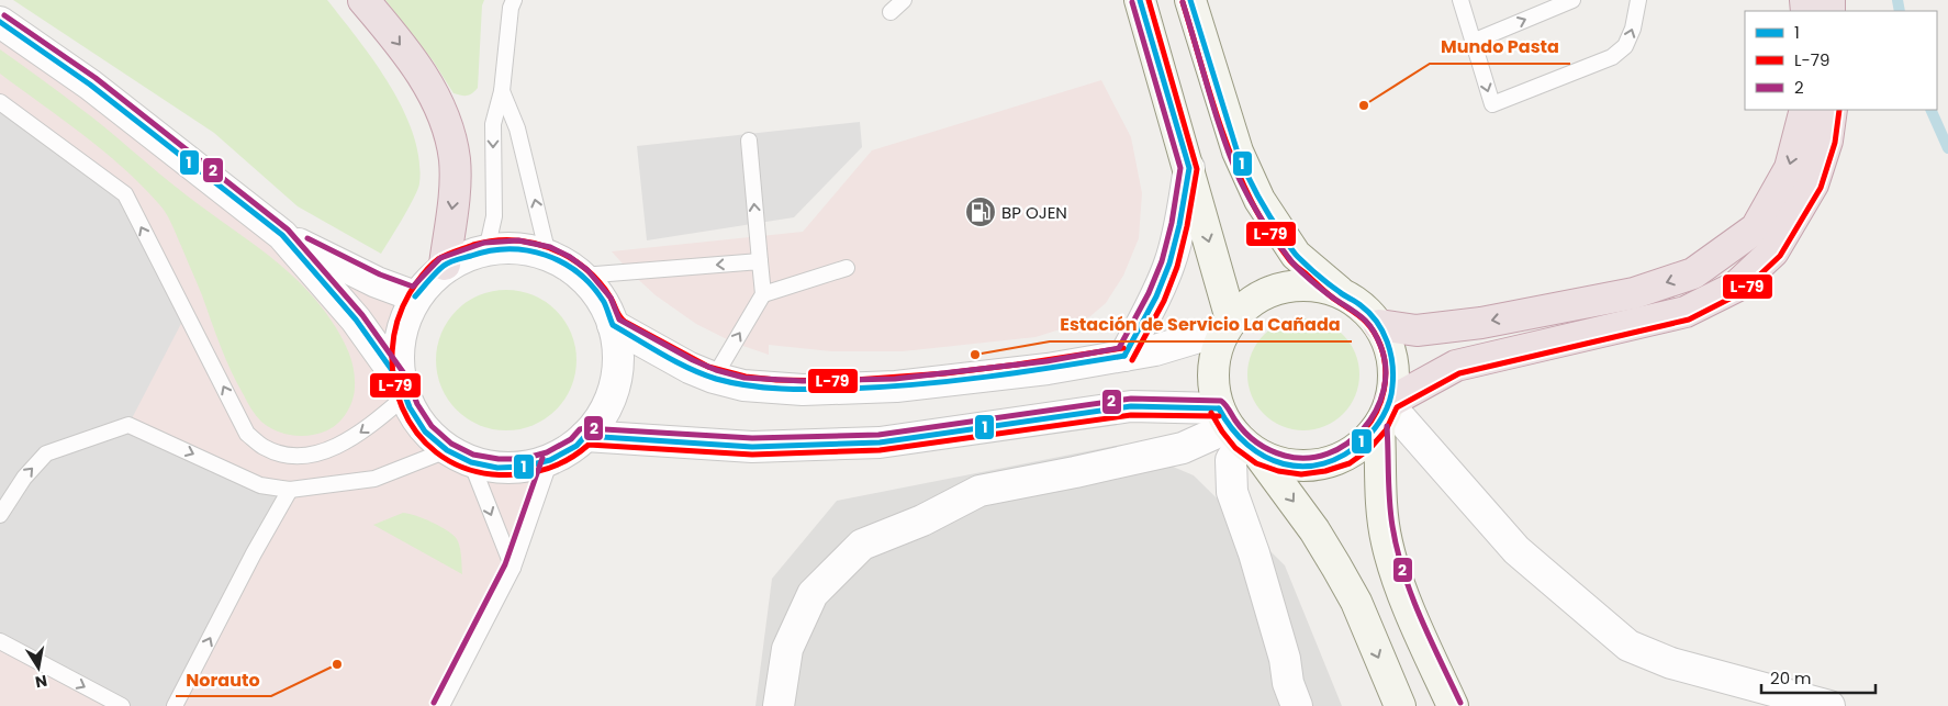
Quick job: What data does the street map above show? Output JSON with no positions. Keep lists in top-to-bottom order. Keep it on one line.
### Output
{"places":{"other":["Mundo Pasta","Estación de Servicio La Cañada","Norauto"],"fuel station":["BP OJEN"]},"lines":["transit line 1","transit line L-79","transit line 2"],"legend":["1","L-79","2"],"scale_bar":"20 m","north":"bottom"}
